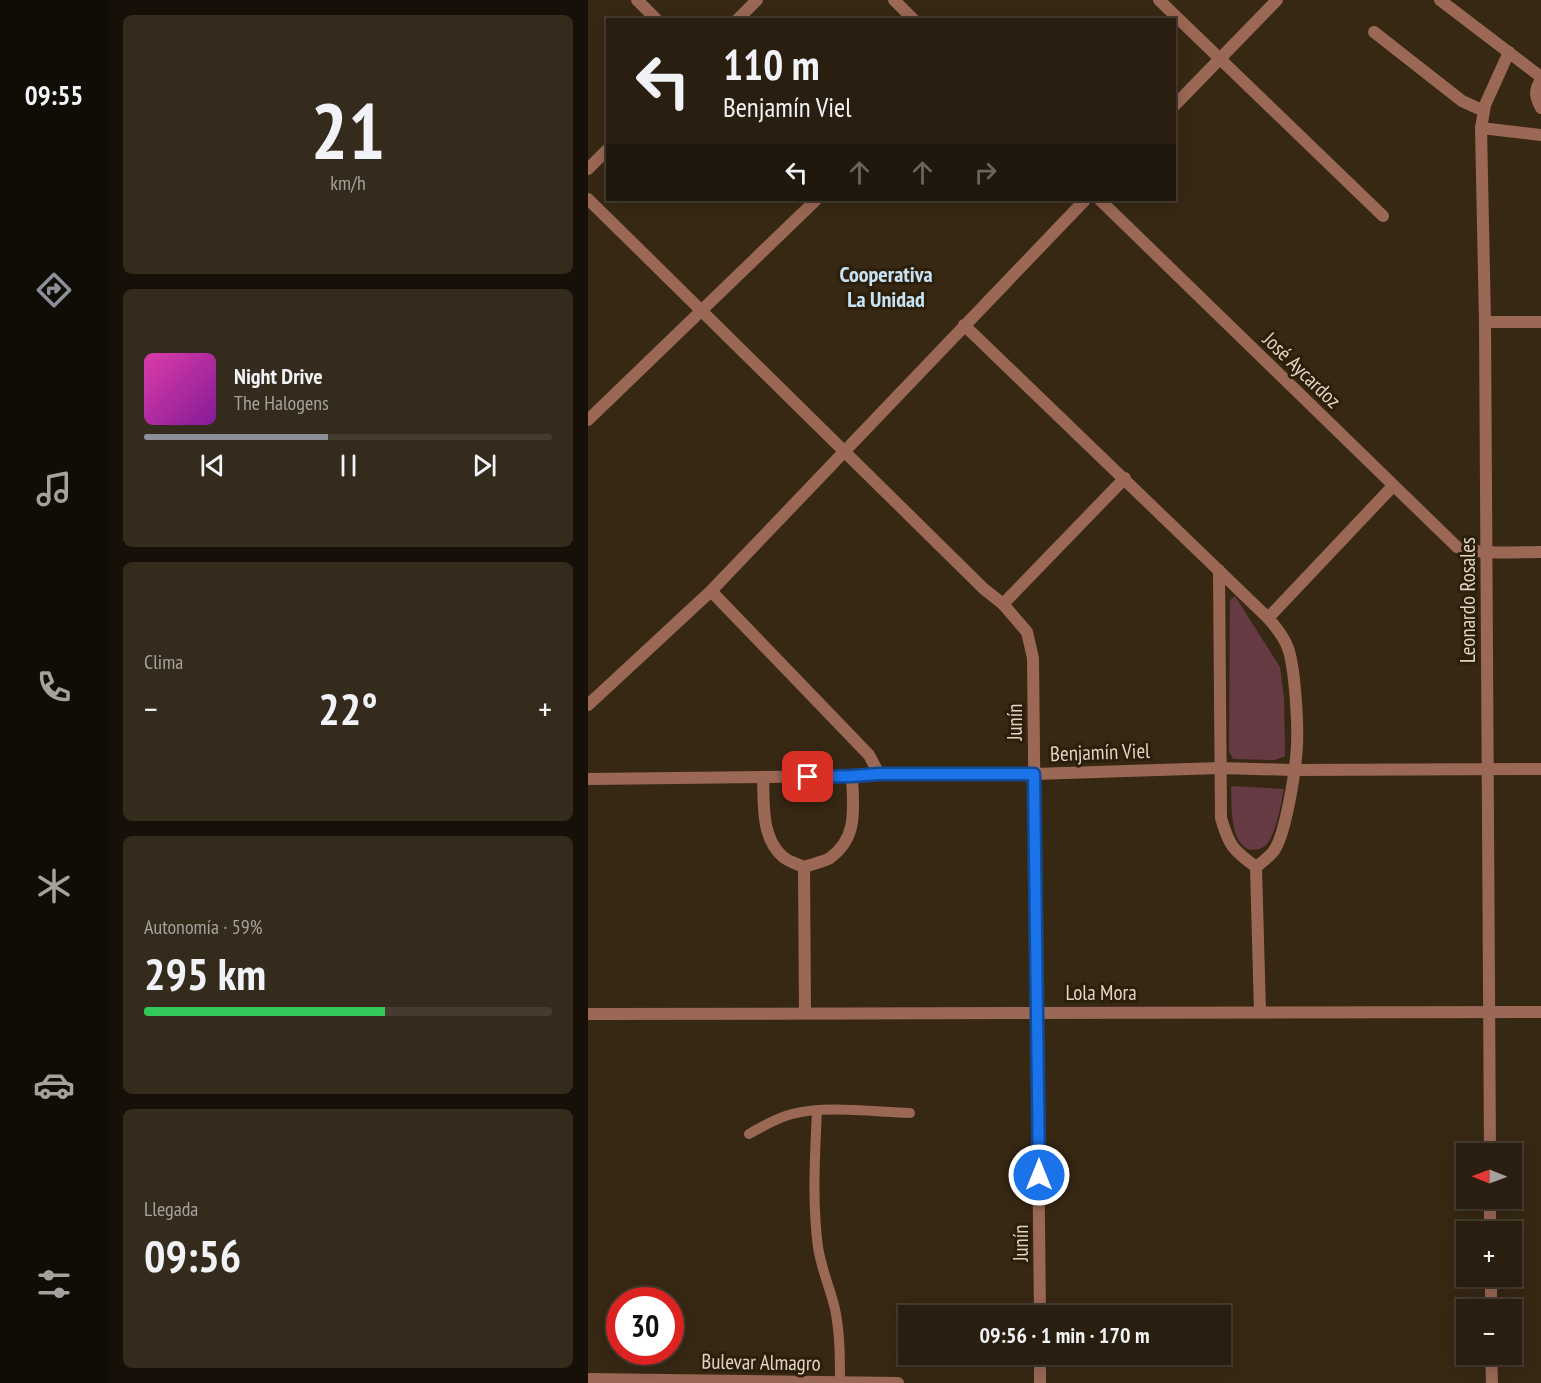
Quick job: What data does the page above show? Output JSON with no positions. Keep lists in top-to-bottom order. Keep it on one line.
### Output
{"streets":{"street":["José Aycardoz","Leonardo Rosales","Junín","Benjamín Viel","Lola Mora","Bulevar Almagro"]},"crossings":[["José Aycardoz","Leonardo Rosales"],["Leonardo Rosales","Benjamín Viel"],["Leonardo Rosales","Lola Mora"],["Junín","Benjamín Viel"],["Junín","Lola Mora"]],"districts":["Cooperativa La Unidad"],"north":"left","page":{"tabs":"09:55","tile":[["21","km/h"],"Clima",["Autonomía · 59%","295 km"],["Llegada","09:56"]],"turn":["110 m","Benjamín Viel"],"song":["Night Drive","The Halogens"],"heat":["−","22°","+"],"map_buttons":["+","−"],"limit":"30","trip":"09:56 · 1 min · 170 m"}}
